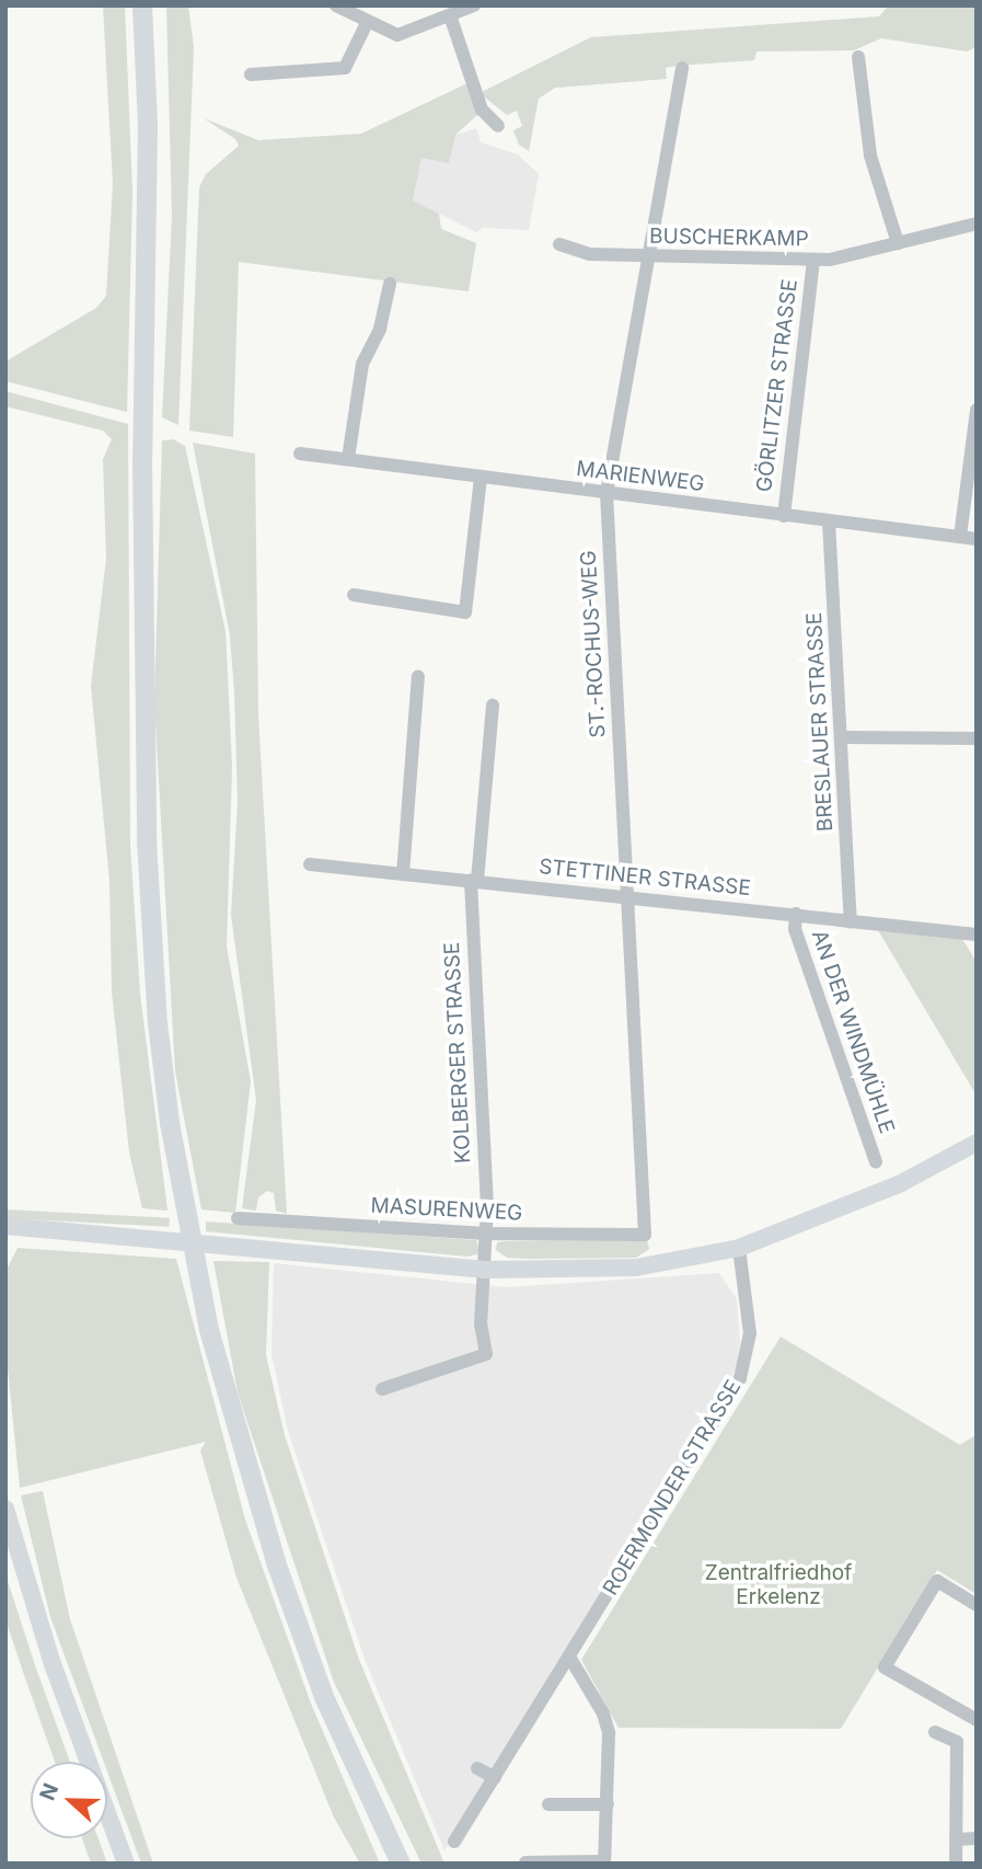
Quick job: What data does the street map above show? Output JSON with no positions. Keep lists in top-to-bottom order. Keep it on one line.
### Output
{"streets":{"street":["BUSCHERKAMP","GÖRLITZER STRASSE","MARIENWEG","ST.-ROCHUS-WEG","BRESLAUER STRASSE","STETTINER STRASSE","AN DER WINDMÜHLE","KOLBERGER STRASSE","MASURENWEG","ROERMONDER STRASSE"]},"crossings":[["BUSCHERKAMP","GÖRLITZER STRASSE"],["BUSCHERKAMP","ST.-ROCHUS-WEG"],["GÖRLITZER STRASSE","MARIENWEG"],["MARIENWEG","ST.-ROCHUS-WEG"],["MARIENWEG","BRESLAUER STRASSE"],["ST.-ROCHUS-WEG","STETTINER STRASSE"],["ST.-ROCHUS-WEG","MASURENWEG"],["BRESLAUER STRASSE","STETTINER STRASSE"],["STETTINER STRASSE","AN DER WINDMÜHLE"],["STETTINER STRASSE","KOLBERGER STRASSE"],["KOLBERGER STRASSE","MASURENWEG"]],"parks":["Zentralfriedhof Erkelenz"],"north":"left"}
